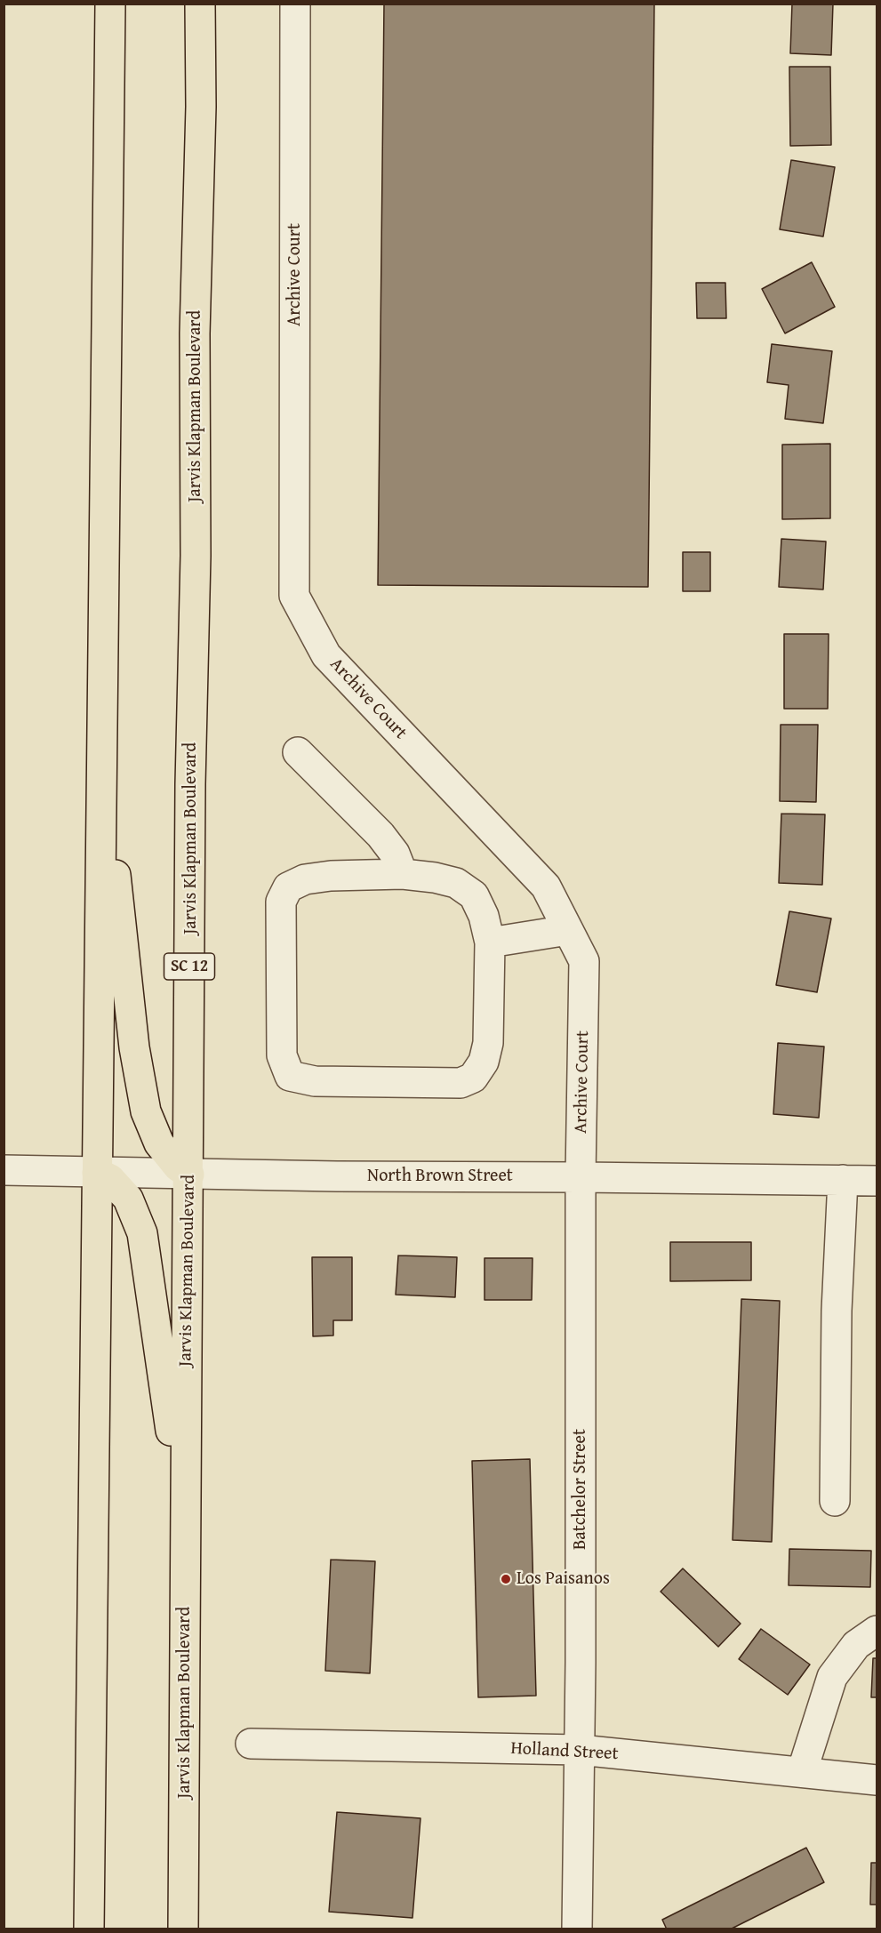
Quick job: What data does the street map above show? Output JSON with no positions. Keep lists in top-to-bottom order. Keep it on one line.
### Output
{"streets":{"highway":["Jarvis Klapman Boulevard","SC 12"],"street":["Archive Court","North Brown Street","Batchelor Street","Holland Street"]},"crossings":[["Archive Court","North Brown Street"],["Archive Court","Batchelor Street"],["Jarvis Klapman Boulevard","North Brown Street"],["North Brown Street","Batchelor Street"],["Batchelor Street","Holland Street"]],"places":["Los Paisanos"]}
